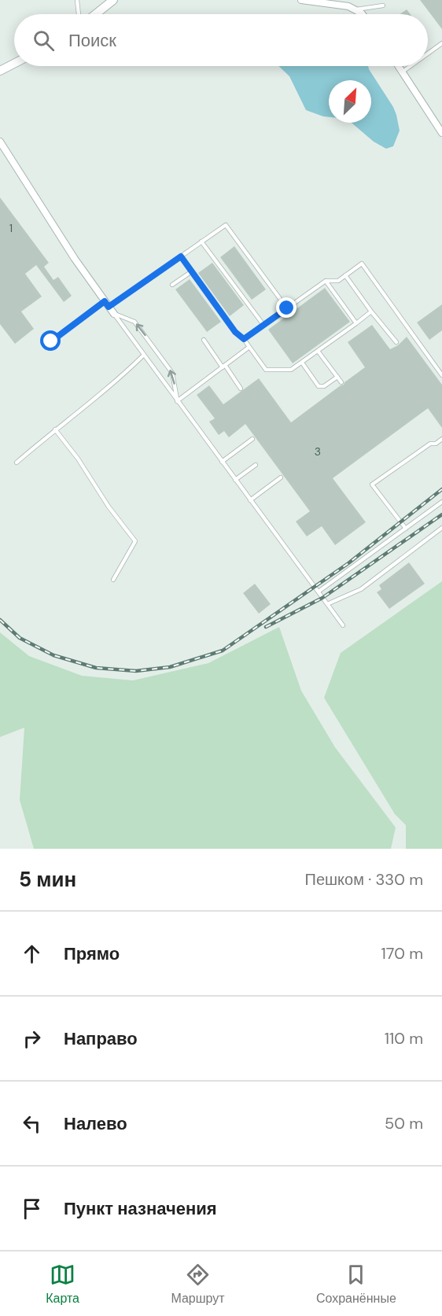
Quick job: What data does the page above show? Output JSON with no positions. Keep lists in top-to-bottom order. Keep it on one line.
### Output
{"house_numbers":["1","3"],"north":"top right","page":{"search":"Поиск","heading":["5 мин","Пешком · 330 m"],"list":[["Прямо","170 m"],["Направо","110 m"],["Налево","50 m"],"Пункт назначения"],"nav":["Карта","Маршрут","Сохранённые"]}}
